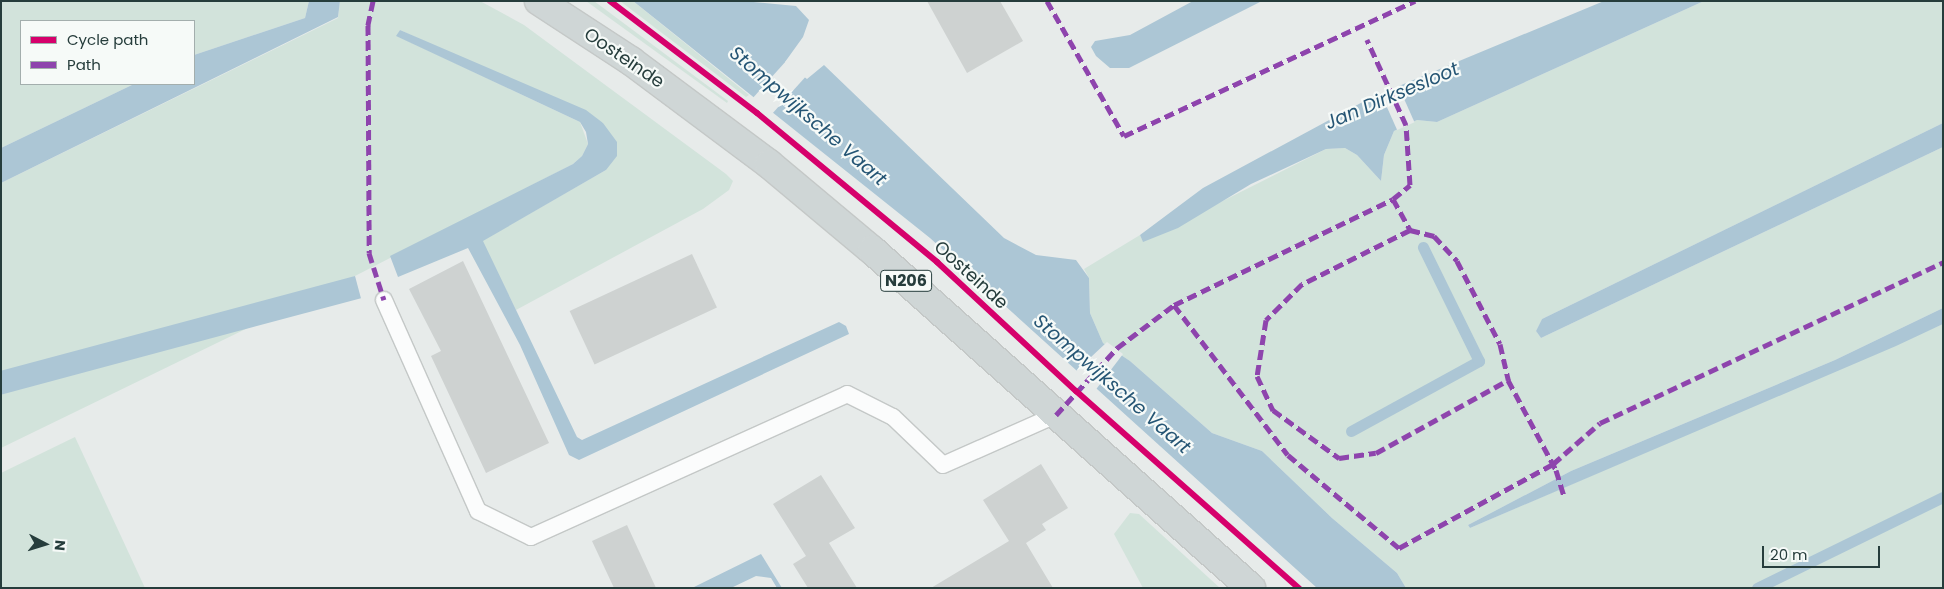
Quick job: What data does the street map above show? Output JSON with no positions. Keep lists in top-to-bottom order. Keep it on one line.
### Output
{"streets":{"main road":["Oosteinde","N206"]},"water":["Jan Dirksesloot","Stompwijksche Vaart"],"legend":["Cycle path","Path"],"scale_bar":"20 m","north":"right"}
